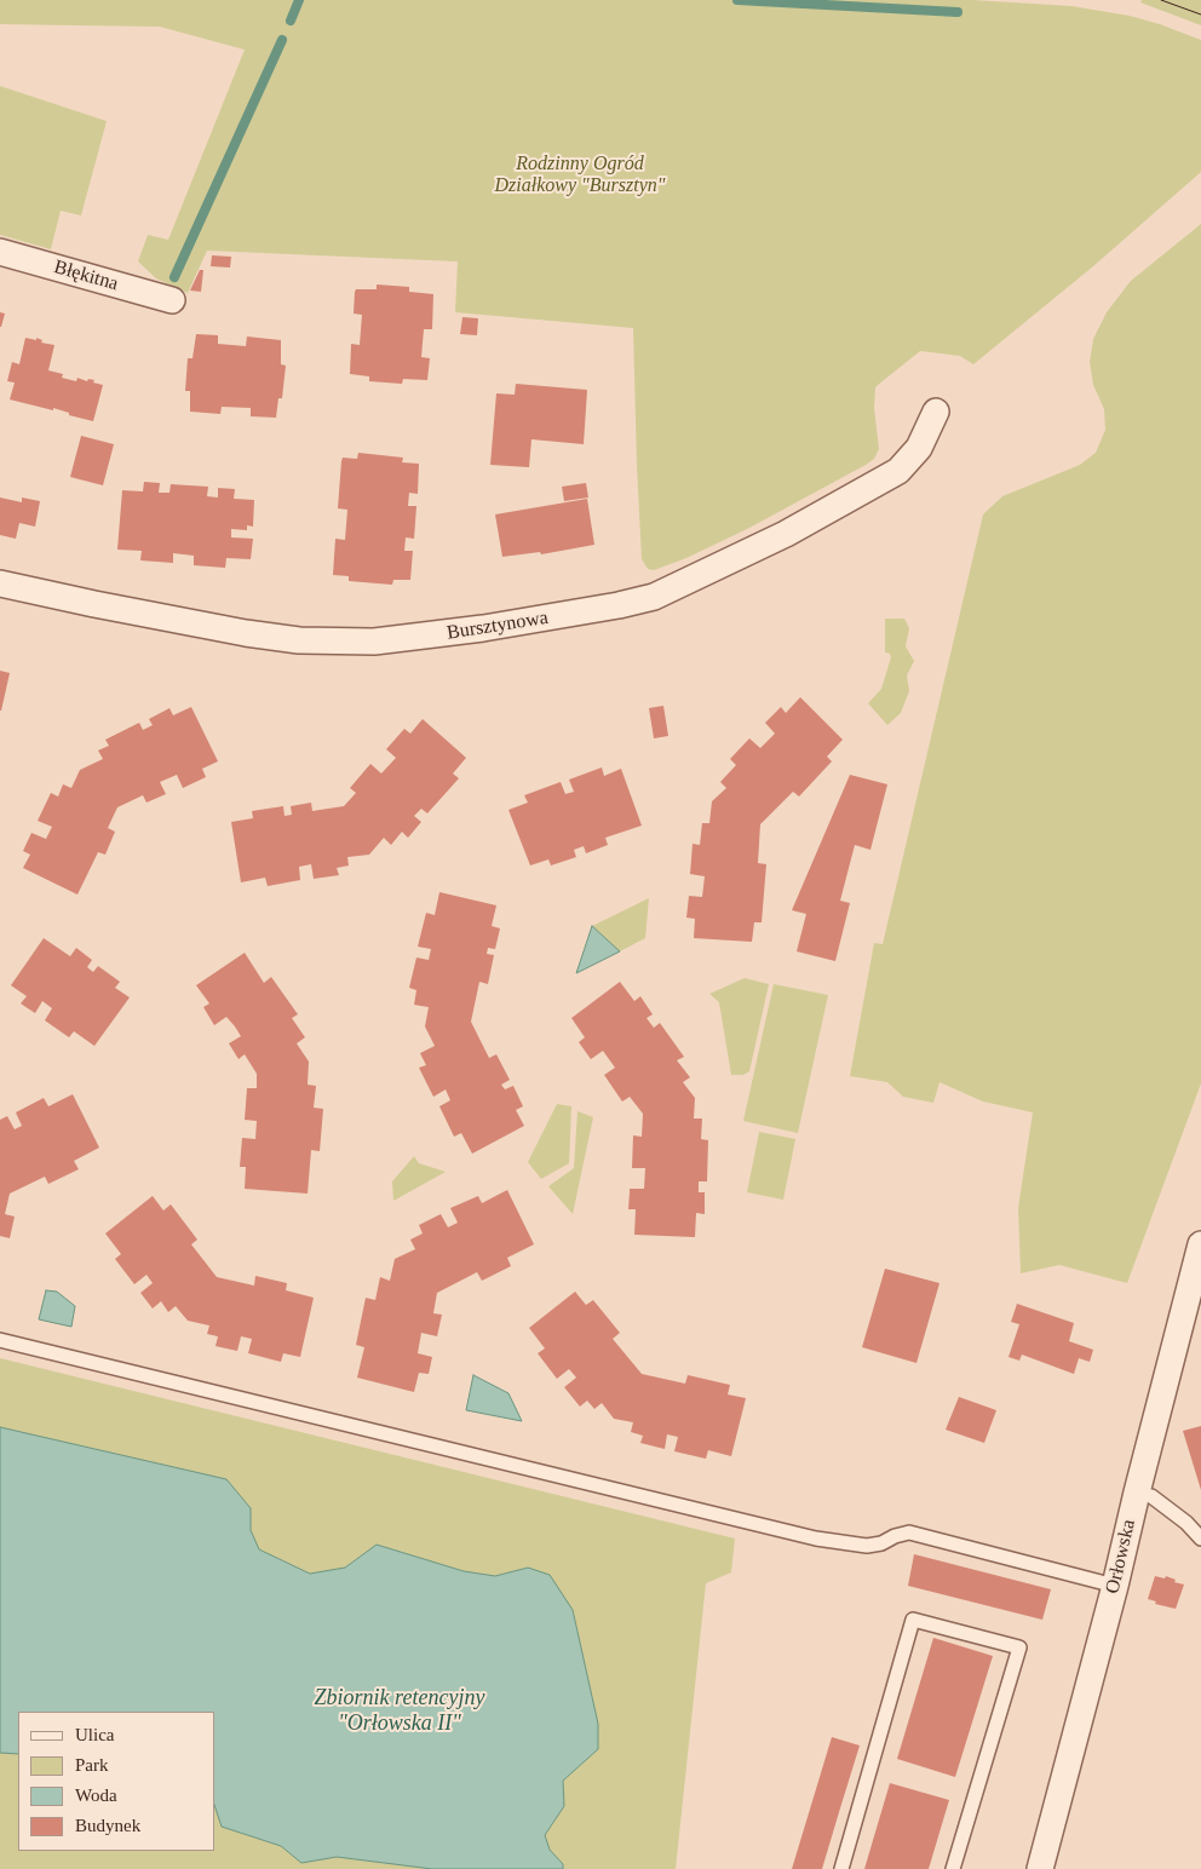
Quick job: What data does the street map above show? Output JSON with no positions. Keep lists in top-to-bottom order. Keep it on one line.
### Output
{"streets":{"street":["Błękitna","Bursztynowa","Orłowska"]},"water":["Zbiornik retencyjny \"Orłowska II\""],"parks":["Rodzinny Ogród Działkowy \"Bursztyn\""],"legend":["Ulica","Park","Woda","Budynek"]}
